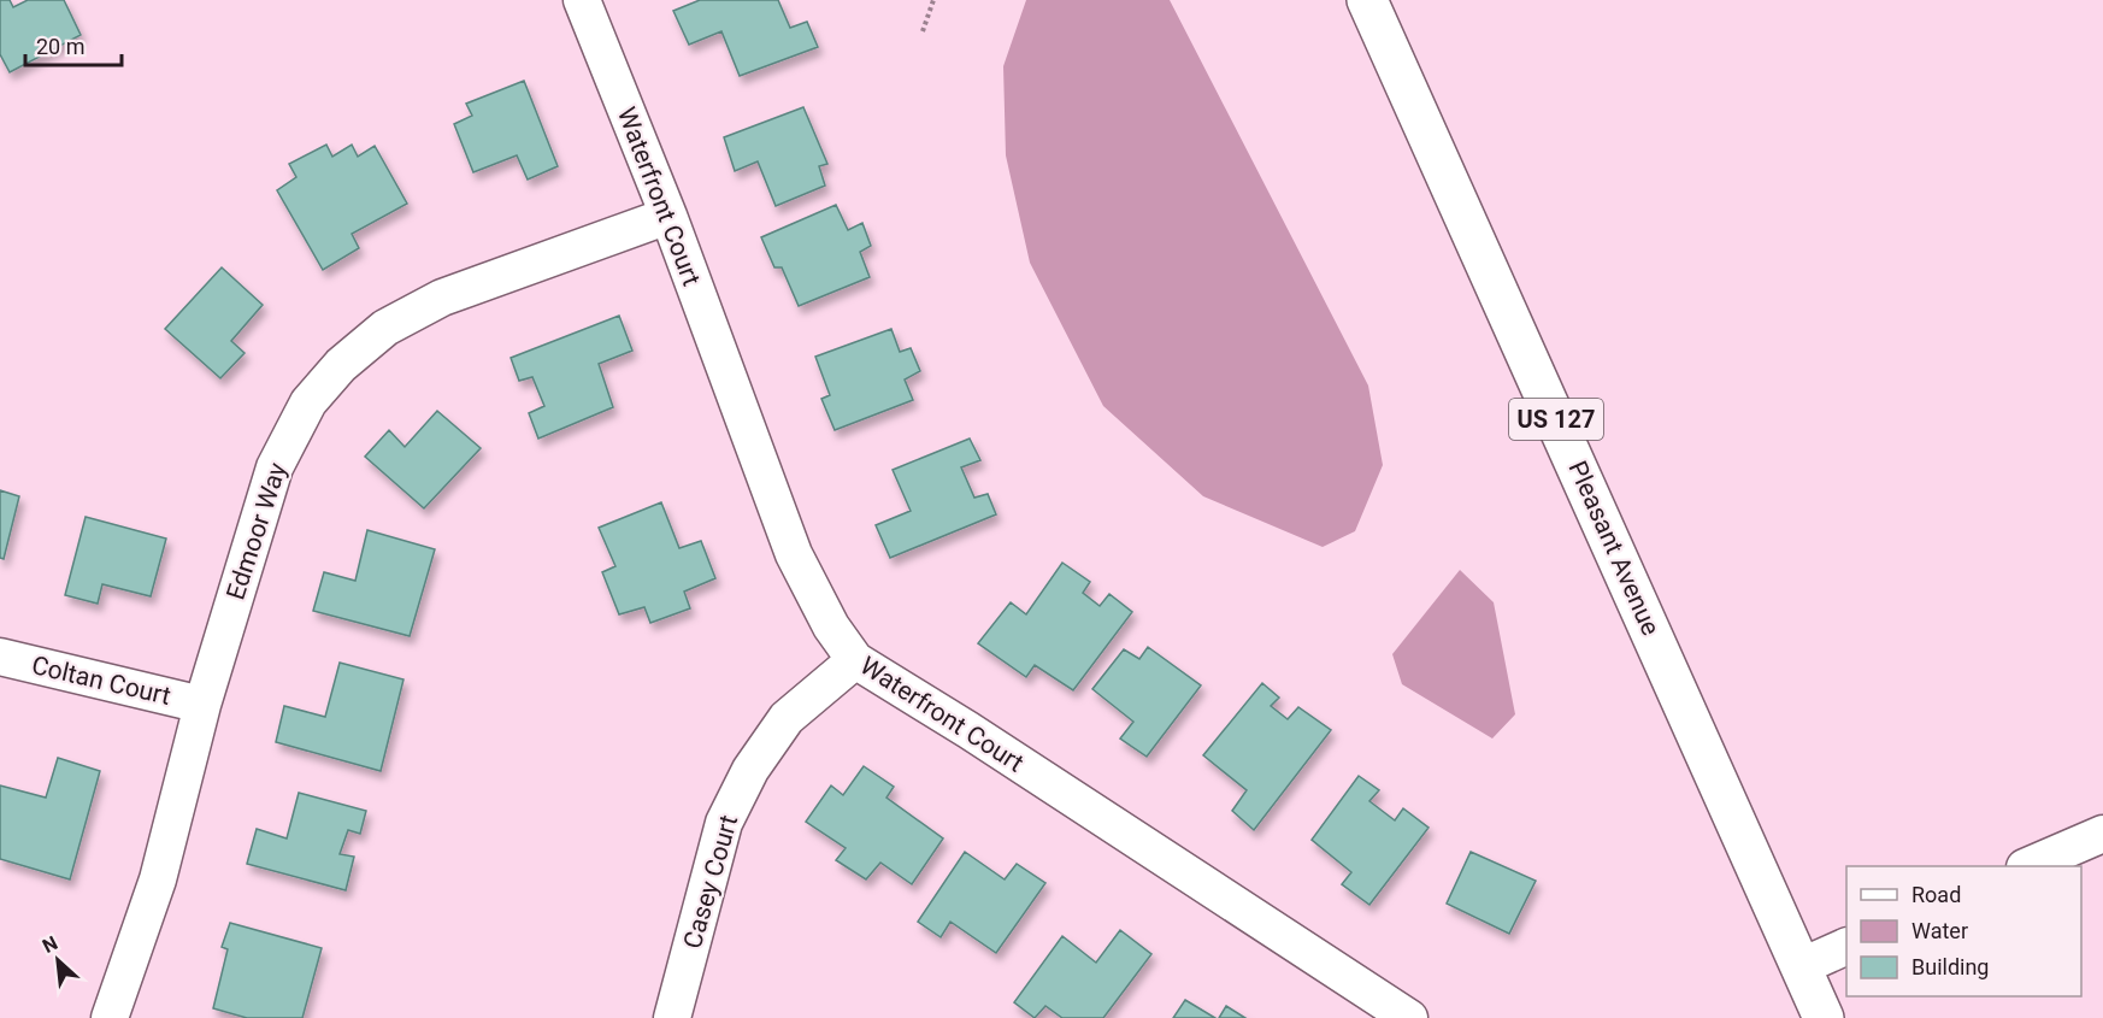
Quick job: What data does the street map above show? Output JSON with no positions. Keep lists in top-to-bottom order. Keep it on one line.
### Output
{"streets":{"main road":["US 127","Pleasant Avenue"],"street":["Waterfront Court","Edmoor Way","Coltan Court","Casey Court"]},"crossings":[["Waterfront Court","Edmoor Way"],["Waterfront Court","Casey Court"],["Edmoor Way","Coltan Court"]],"legend":["Road","Water","Building"],"scale_bar":"20 m","north":"top left"}
